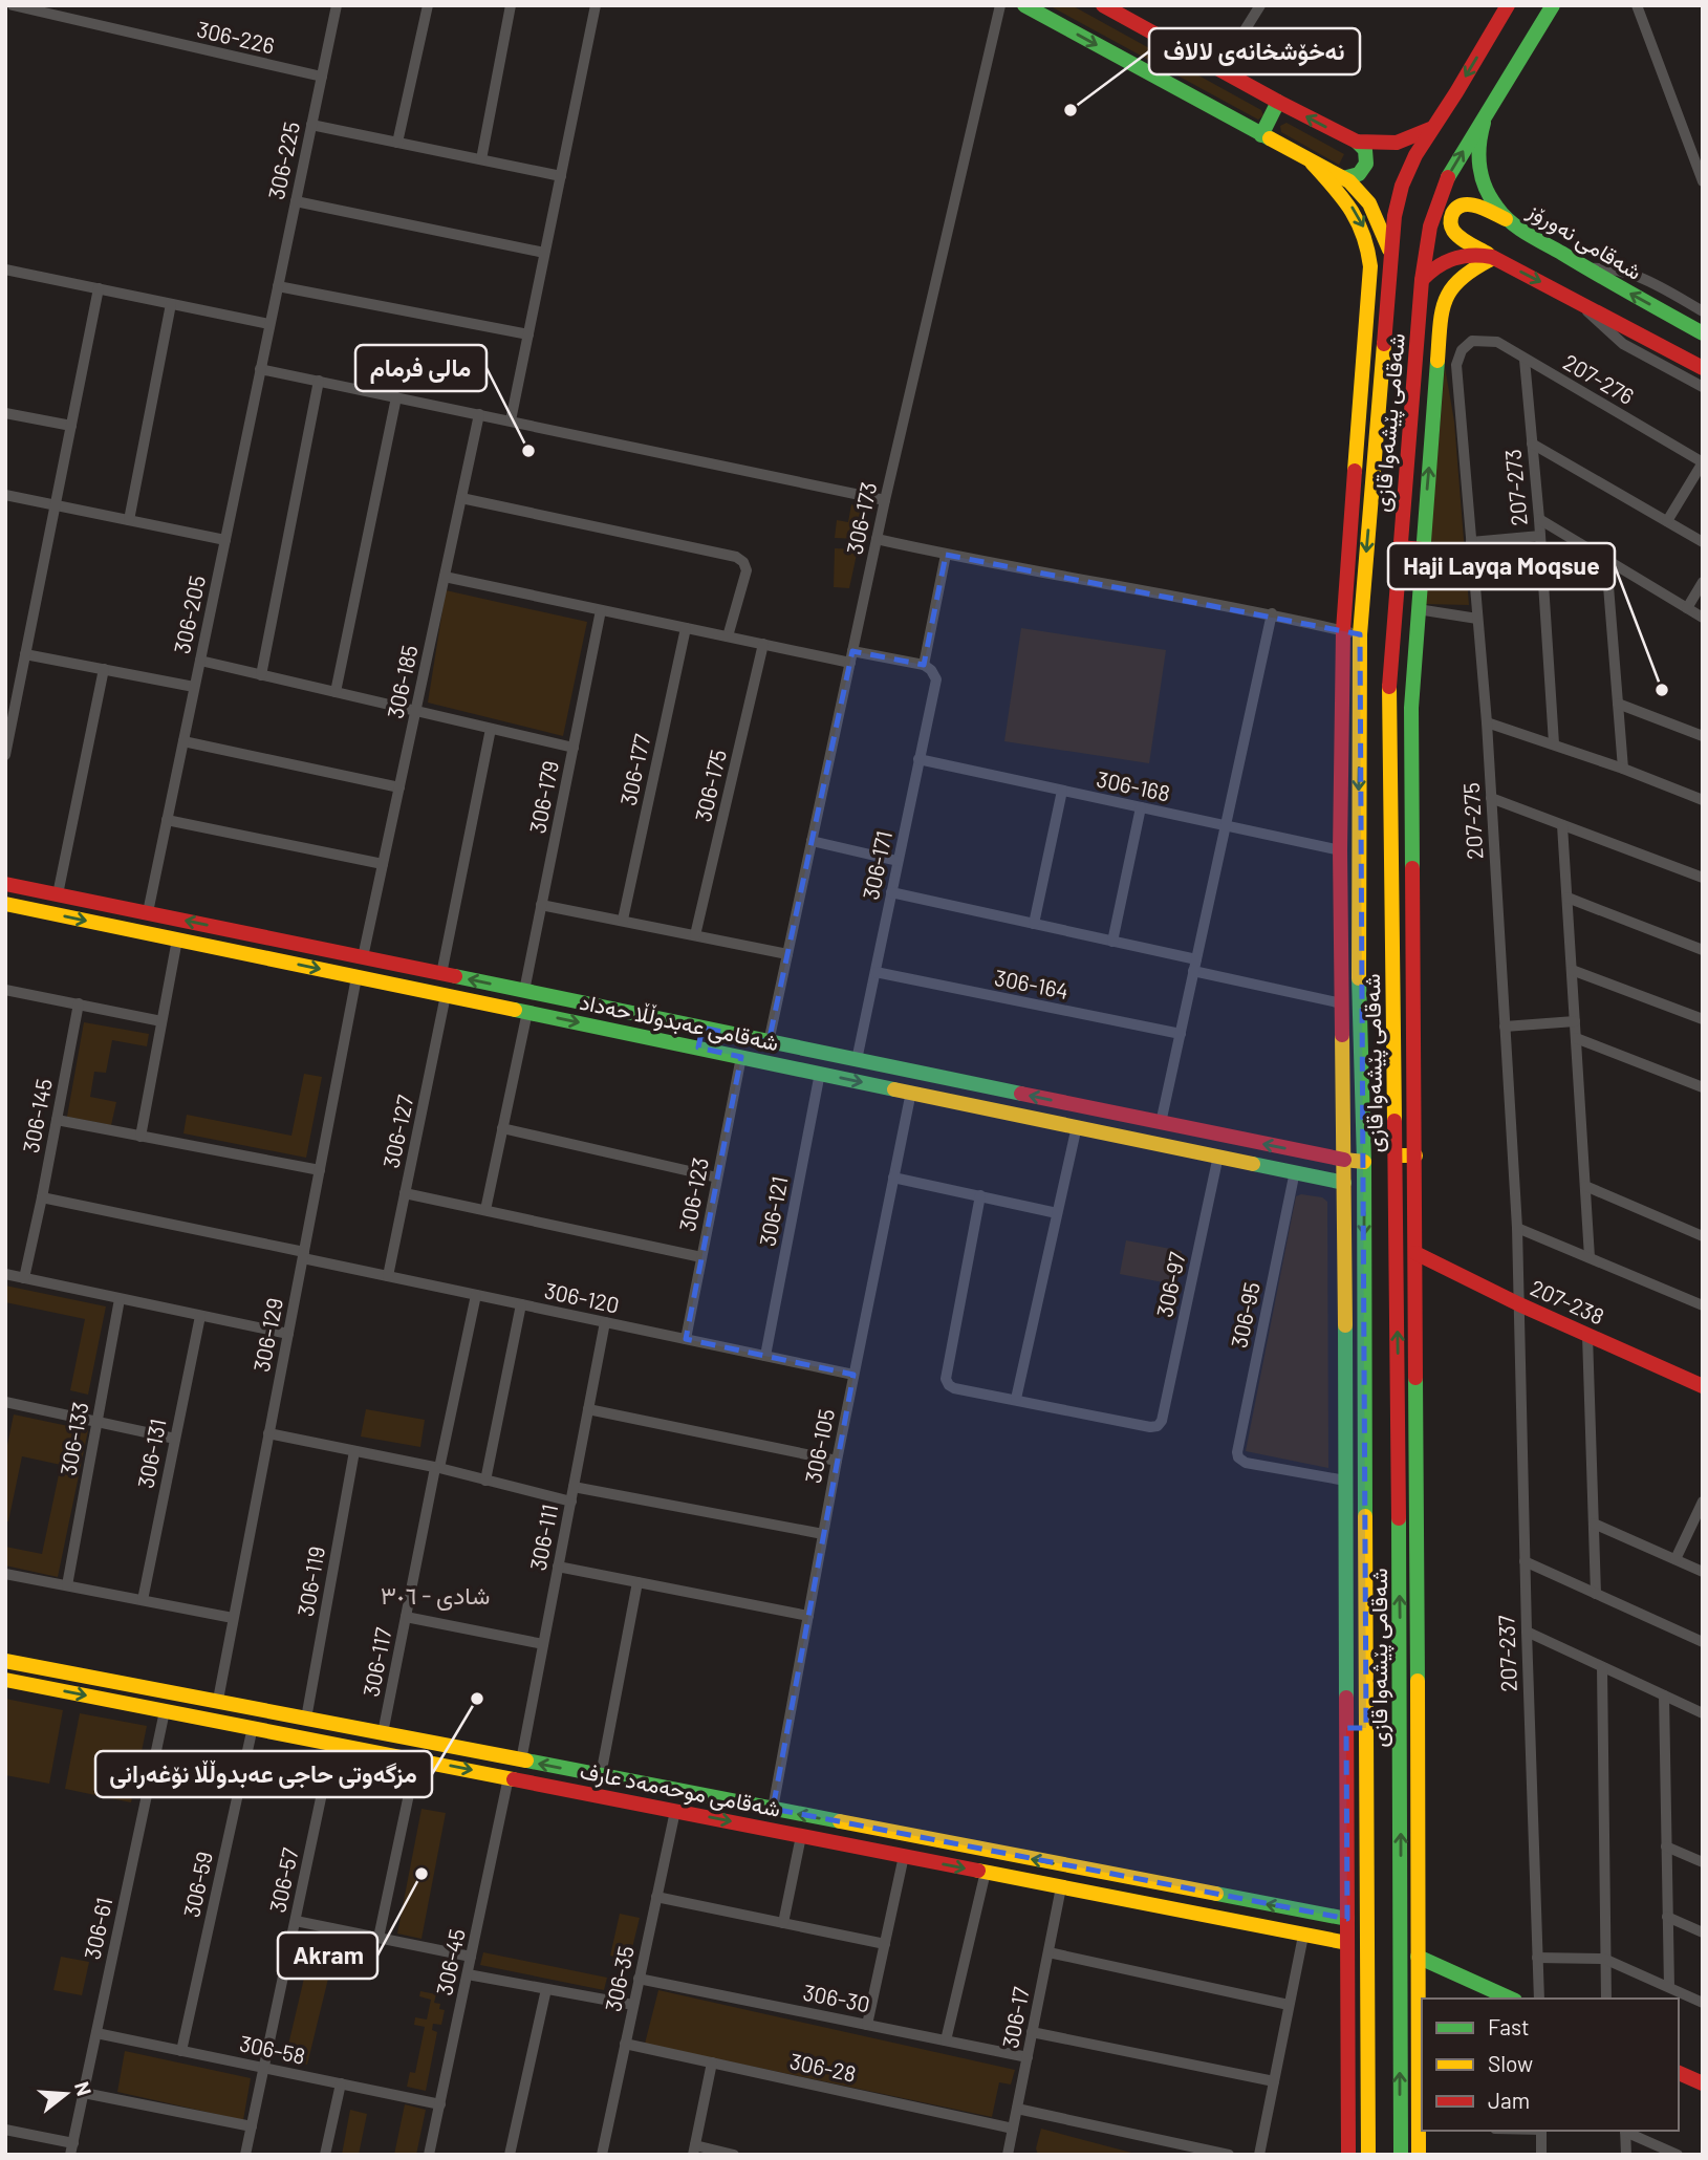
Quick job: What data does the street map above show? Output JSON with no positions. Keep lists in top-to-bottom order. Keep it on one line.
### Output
{"streets":{"main road":["شەقامی نەورۆز","شەقامی پێشەوا قازی","شەقامی عەبدوڵڵا حەداد","207-238","شەقامی موحەمەد عارف"],"street":["306-226","306-225","207-276","207-273","306-173","306-205","306-185","306-177","306-175","306-168","306-179","207-275","306-171","306-164","306-145","306-127","306-123","306-121","306-97","306-120","306-95","306-129","306-133","306-105","306-131","306-111","306-119","207-237","306-117","306-57","306-59","306-61","306-45","306-35","306-30","306-17","306-58","306-28"]},"crossings":[["306-226","306-225"],["306-225","306-205"],["شەقامی نەورۆز","شەقامی پێشەوا قازی"],["207-276","207-273"],["207-276","207-275"],["شەقامی پێشەوا قازی","شەقامی عەبدوڵڵا حەداد"],["306-173","شەقامی عەبدوڵڵا حەداد"],["306-205","شەقامی عەبدوڵڵا حەداد"],["306-185","شەقامی عەبدوڵڵا حەداد"],["306-168","306-171"],["306-179","شەقامی عەبدوڵڵا حەداد"],["207-275","207-238"],["207-275","207-237"],["306-171","306-164"],["306-171","شەقامی عەبدوڵڵا حەداد"],["شەقامی عەبدوڵڵا حەداد","306-127"],["شەقامی عەبدوڵڵا حەداد","306-123"],["شەقامی عەبدوڵڵا حەداد","306-121"],["شەقامی عەبدوڵڵا حەداد","306-97"],["شەقامی عەبدوڵڵا حەداد","306-95"],["شەقامی عەبدوڵڵا حەداد","306-129"],["شەقامی عەبدوڵڵا حەداد","306-105"],["306-145","306-120"],["306-127","306-120"],["306-123","306-120"],["306-121","306-120"],["306-120","306-129"],["306-120","306-105"],["306-120","306-111"],["306-120","306-117"],["207-238","207-237"],["306-129","شەقامی موحەمەد عارف"],["306-105","شەقامی موحەمەد عارف"],["306-111","شەقامی موحەمەد عارف"],["306-119","شەقامی موحەمەد عارف"],["306-117","شەقامی موحەمەد عارف"],["شەقامی موحەمەد عارف","306-57"],["شەقامی موحەمەد عارف","306-59"],["شەقامی موحەمەد عارف","306-61"],["شەقامی موحەمەد عارف","306-45"],["شەقامی موحەمەد عارف","306-35"],["شەقامی موحەمەد عارف","306-17"],["306-57","306-58"],["306-59","306-58"],["306-61","306-58"],["306-45","306-58"],["306-35","306-30"],["306-35","306-28"],["306-30","306-17"],["306-17","306-28"]],"districts":["شادی - ٣٠٦"],"places":["نەخۆشخانەی لالاف","مالى فرمام","Haji Layqa Moqsue","مزگەوتی حاجی عەبدوڵڵا نۆغەرانی","Akram"],"legend":["Fast","Slow","Jam"],"north":"right"}
